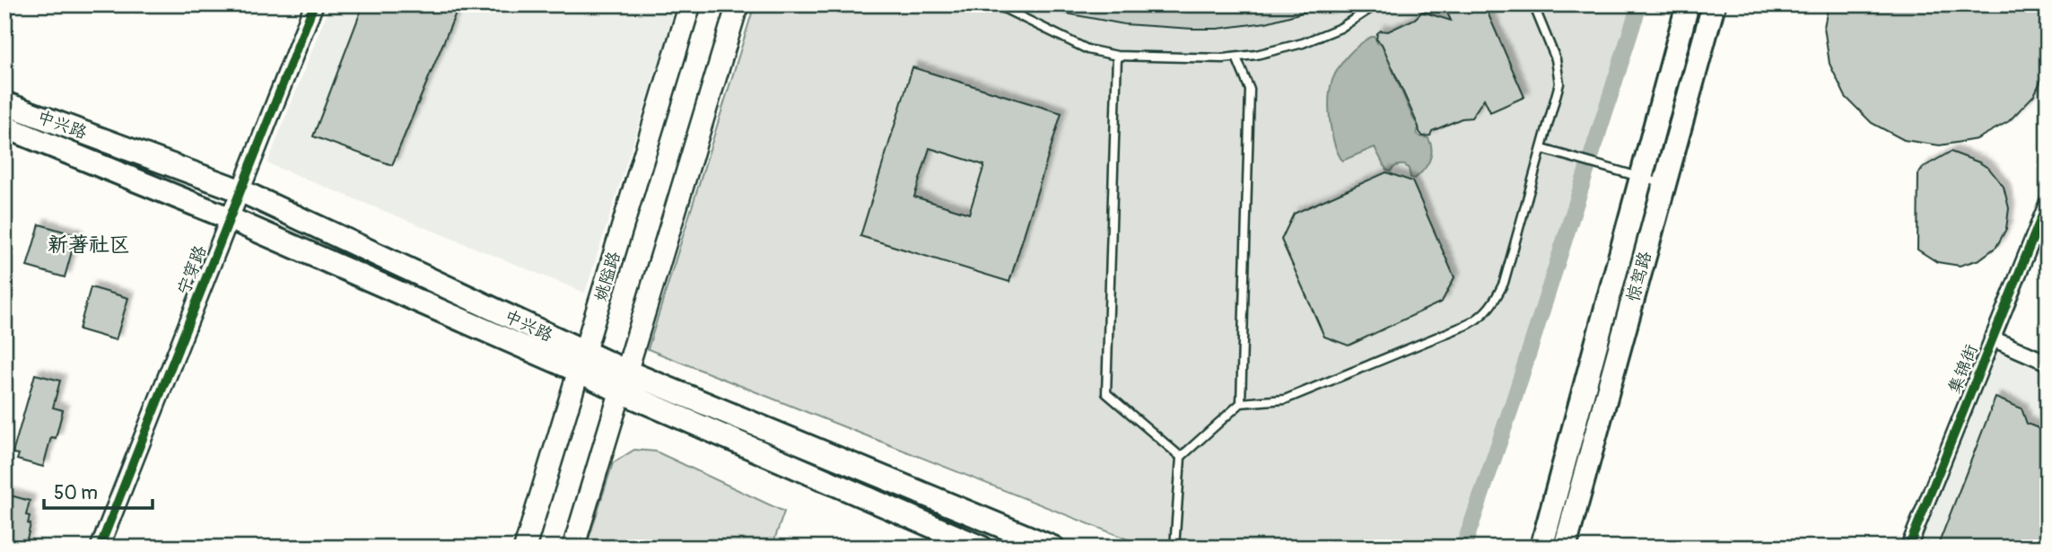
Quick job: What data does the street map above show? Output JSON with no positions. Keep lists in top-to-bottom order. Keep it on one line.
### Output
{"streets":{"main road":["中兴路","姚隘路","惊驾路"],"street":["宁穿路","集锦街"]},"crossings":[["中兴路","宁穿路"],["中兴路","姚隘路"]],"districts":["新著社区"],"scale_bar":"50 m"}
